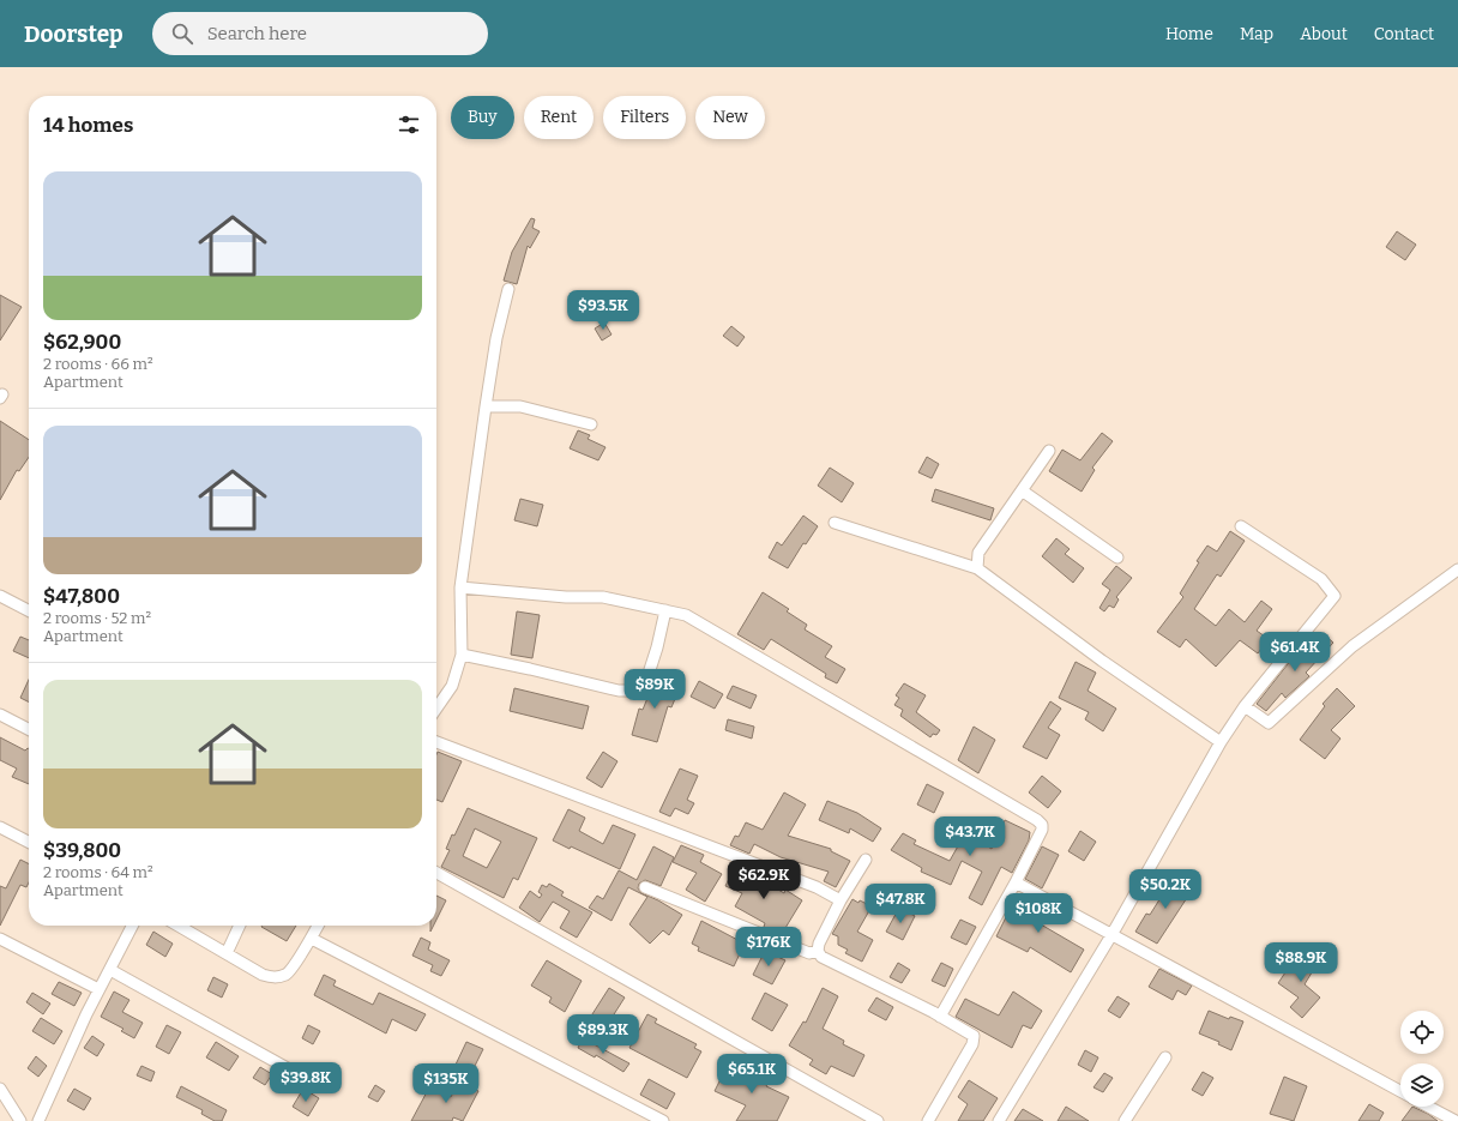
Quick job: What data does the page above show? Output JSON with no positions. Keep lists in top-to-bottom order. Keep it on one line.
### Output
{"page":{"header":"Doorstep","search":"Search here","nav":["Home","Map","About","Contact"],"chip":["Buy","Rent","Filters","New"],"heading":"14 homes","list":[{"name":"$62,900","note":"2 rooms · 66 m² · Apartment"},{"name":"$47,800","note":"2 rooms · 52 m² · Apartment"},{"name":"$39,800","note":"2 rooms · 64 m² · Apartment"}],"price":["$93.5K","$61.4K","$89K","$43.7K","$62.9K","$50.2K","$47.8K","$108K","$176K","$88.9K","$89.3K","$65.1K","$39.8K","$135K"]}}
